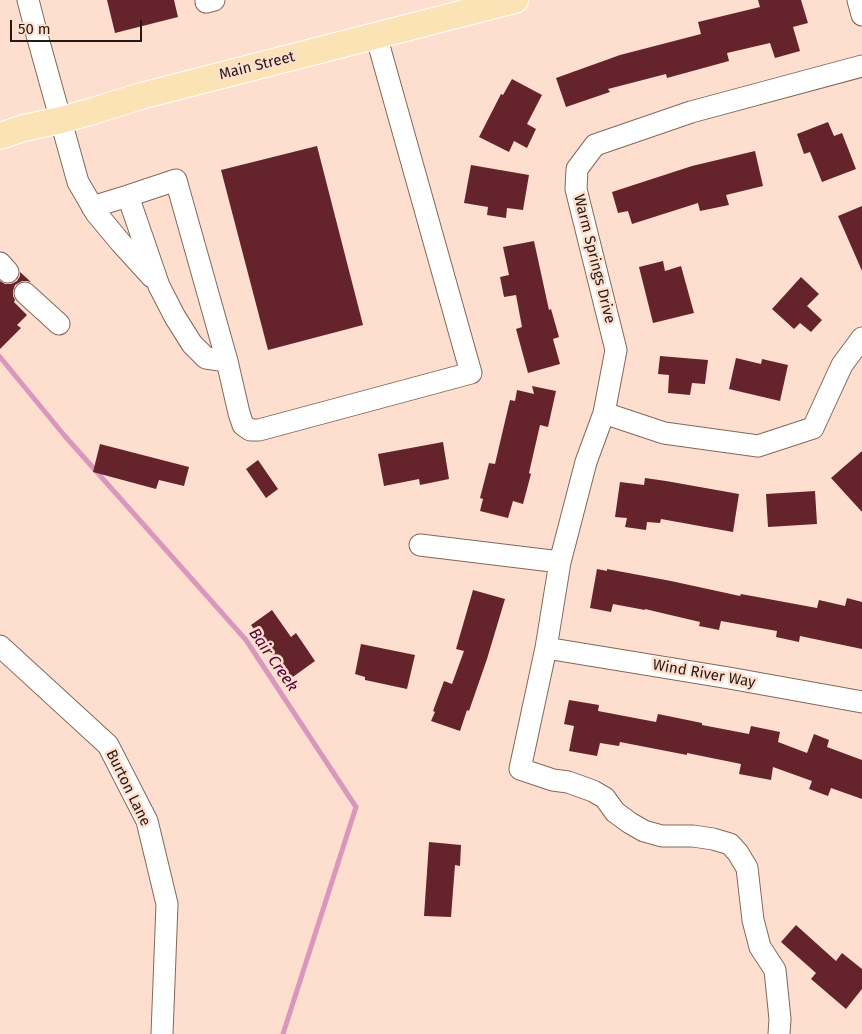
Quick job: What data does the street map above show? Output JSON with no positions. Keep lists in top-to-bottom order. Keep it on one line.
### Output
{"streets":{"main road":["Main Street"],"street":["Warm Springs Drive","Wind River Way","Burton Lane"]},"crossings":[["Warm Springs Drive","Wind River Way"]],"water":["Bair Creek"],"scale_bar":"50 m"}
